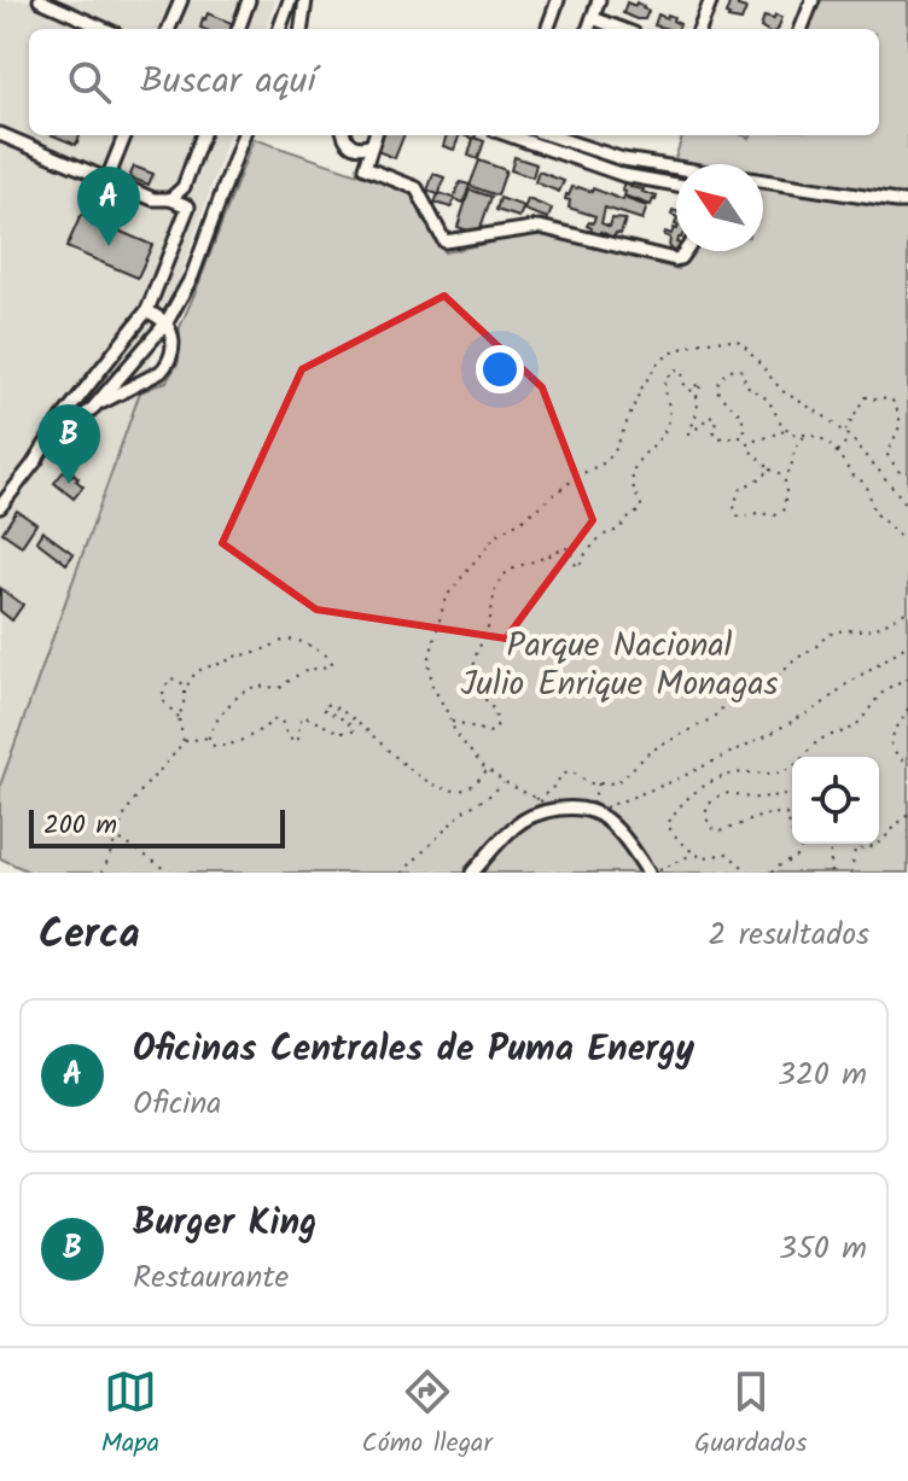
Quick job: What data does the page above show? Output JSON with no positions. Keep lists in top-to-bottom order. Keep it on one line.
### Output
{"parks":["Parque Nacional Julio Enrique Monagas"],"scale_bar":"200 m","north":"top left","page":{"search":"Buscar aquí","pins":["A","B"],"scale":"200 m","heading":["Cerca","2 resultados"],"list":[{"mark":"A","name":"Oficinas Centrales de Puma Energy","note":"Oficina","value":"320 m"},{"mark":"B","name":"Burger King","note":"Restaurante","value":"350 m"}],"nav":["Mapa","Cómo llegar","Guardados"]}}
